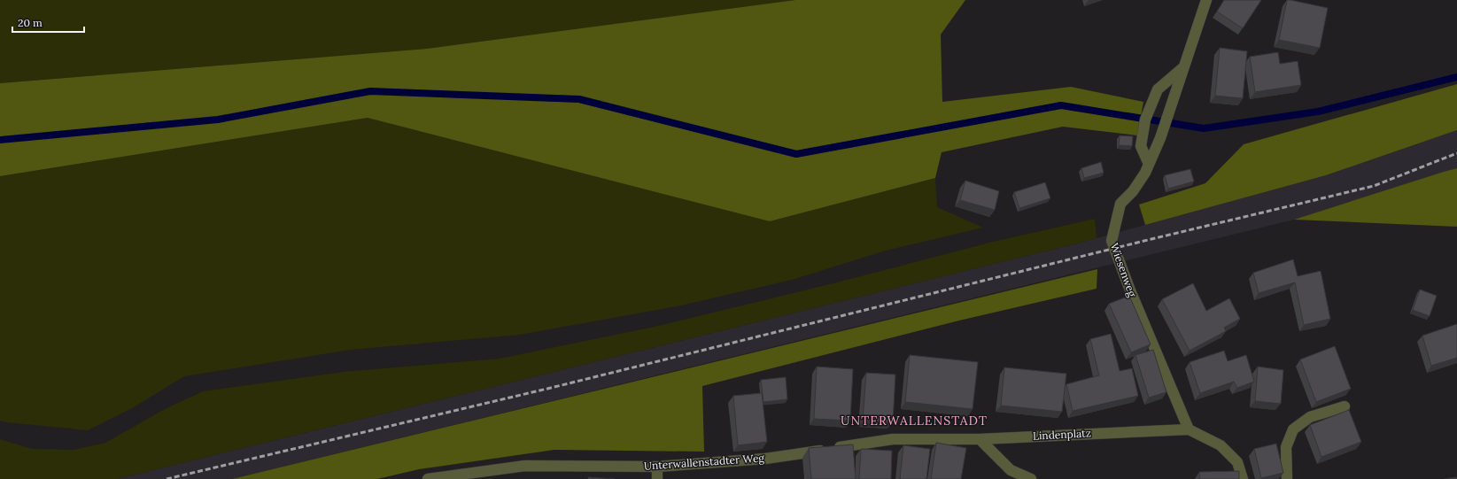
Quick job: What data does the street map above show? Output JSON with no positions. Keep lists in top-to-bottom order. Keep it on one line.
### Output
{"streets":{"street":["Wiesenweg","Lindenplatz","Unterwallenstadter Weg"]},"crossings":[["Wiesenweg","Lindenplatz"],["Lindenplatz","Unterwallenstadter Weg"]],"districts":["UNTERWALLENSTADT"],"scale_bar":"20 m"}
